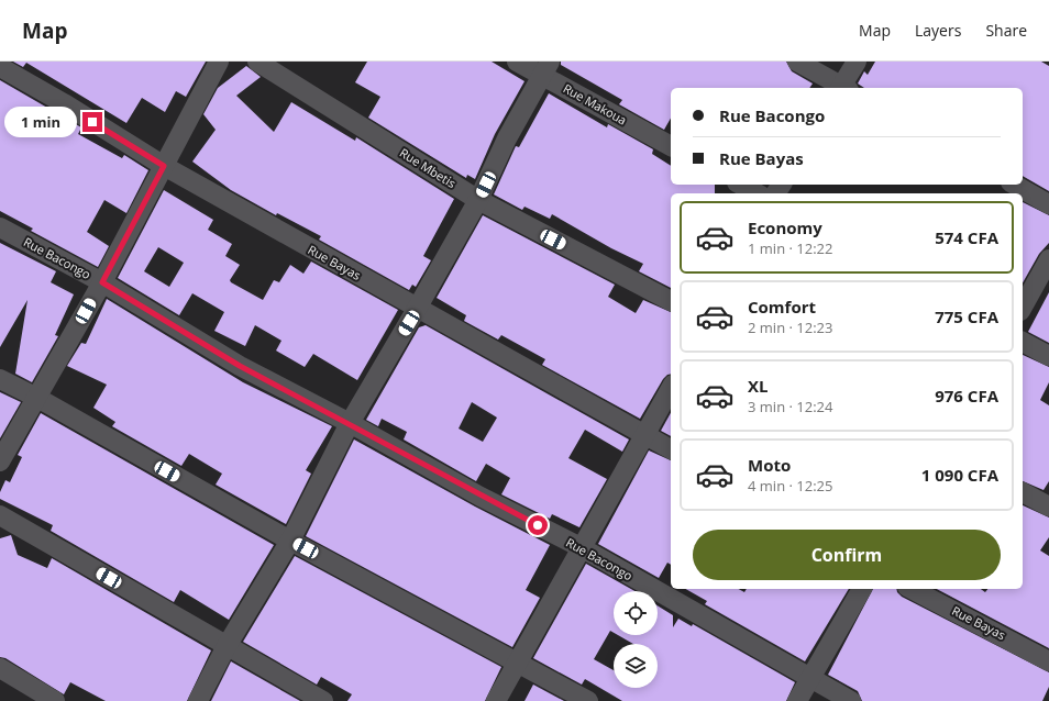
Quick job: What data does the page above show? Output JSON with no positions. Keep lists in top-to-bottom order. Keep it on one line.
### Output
{"streets":{"street":["Rue Makoua","Rue Mbetis","Rue Bacongo","Rue Bayas"]},"page":{"header":"Map","nav":["Map","Layers","Share"],"banner":["Rue Bacongo","Rue Bayas"],"bubble":"1 min","list":[{"name":"Economy","note":"1 min · 12:22","value":"574 CFA"},{"name":"Comfort","note":"2 min · 12:23","value":"775 CFA"},{"name":"XL","note":"3 min · 12:24","value":"976 CFA"},{"name":"Moto","note":"4 min · 12:25","value":"1 090 CFA"}],"buttons":"Confirm"}}
